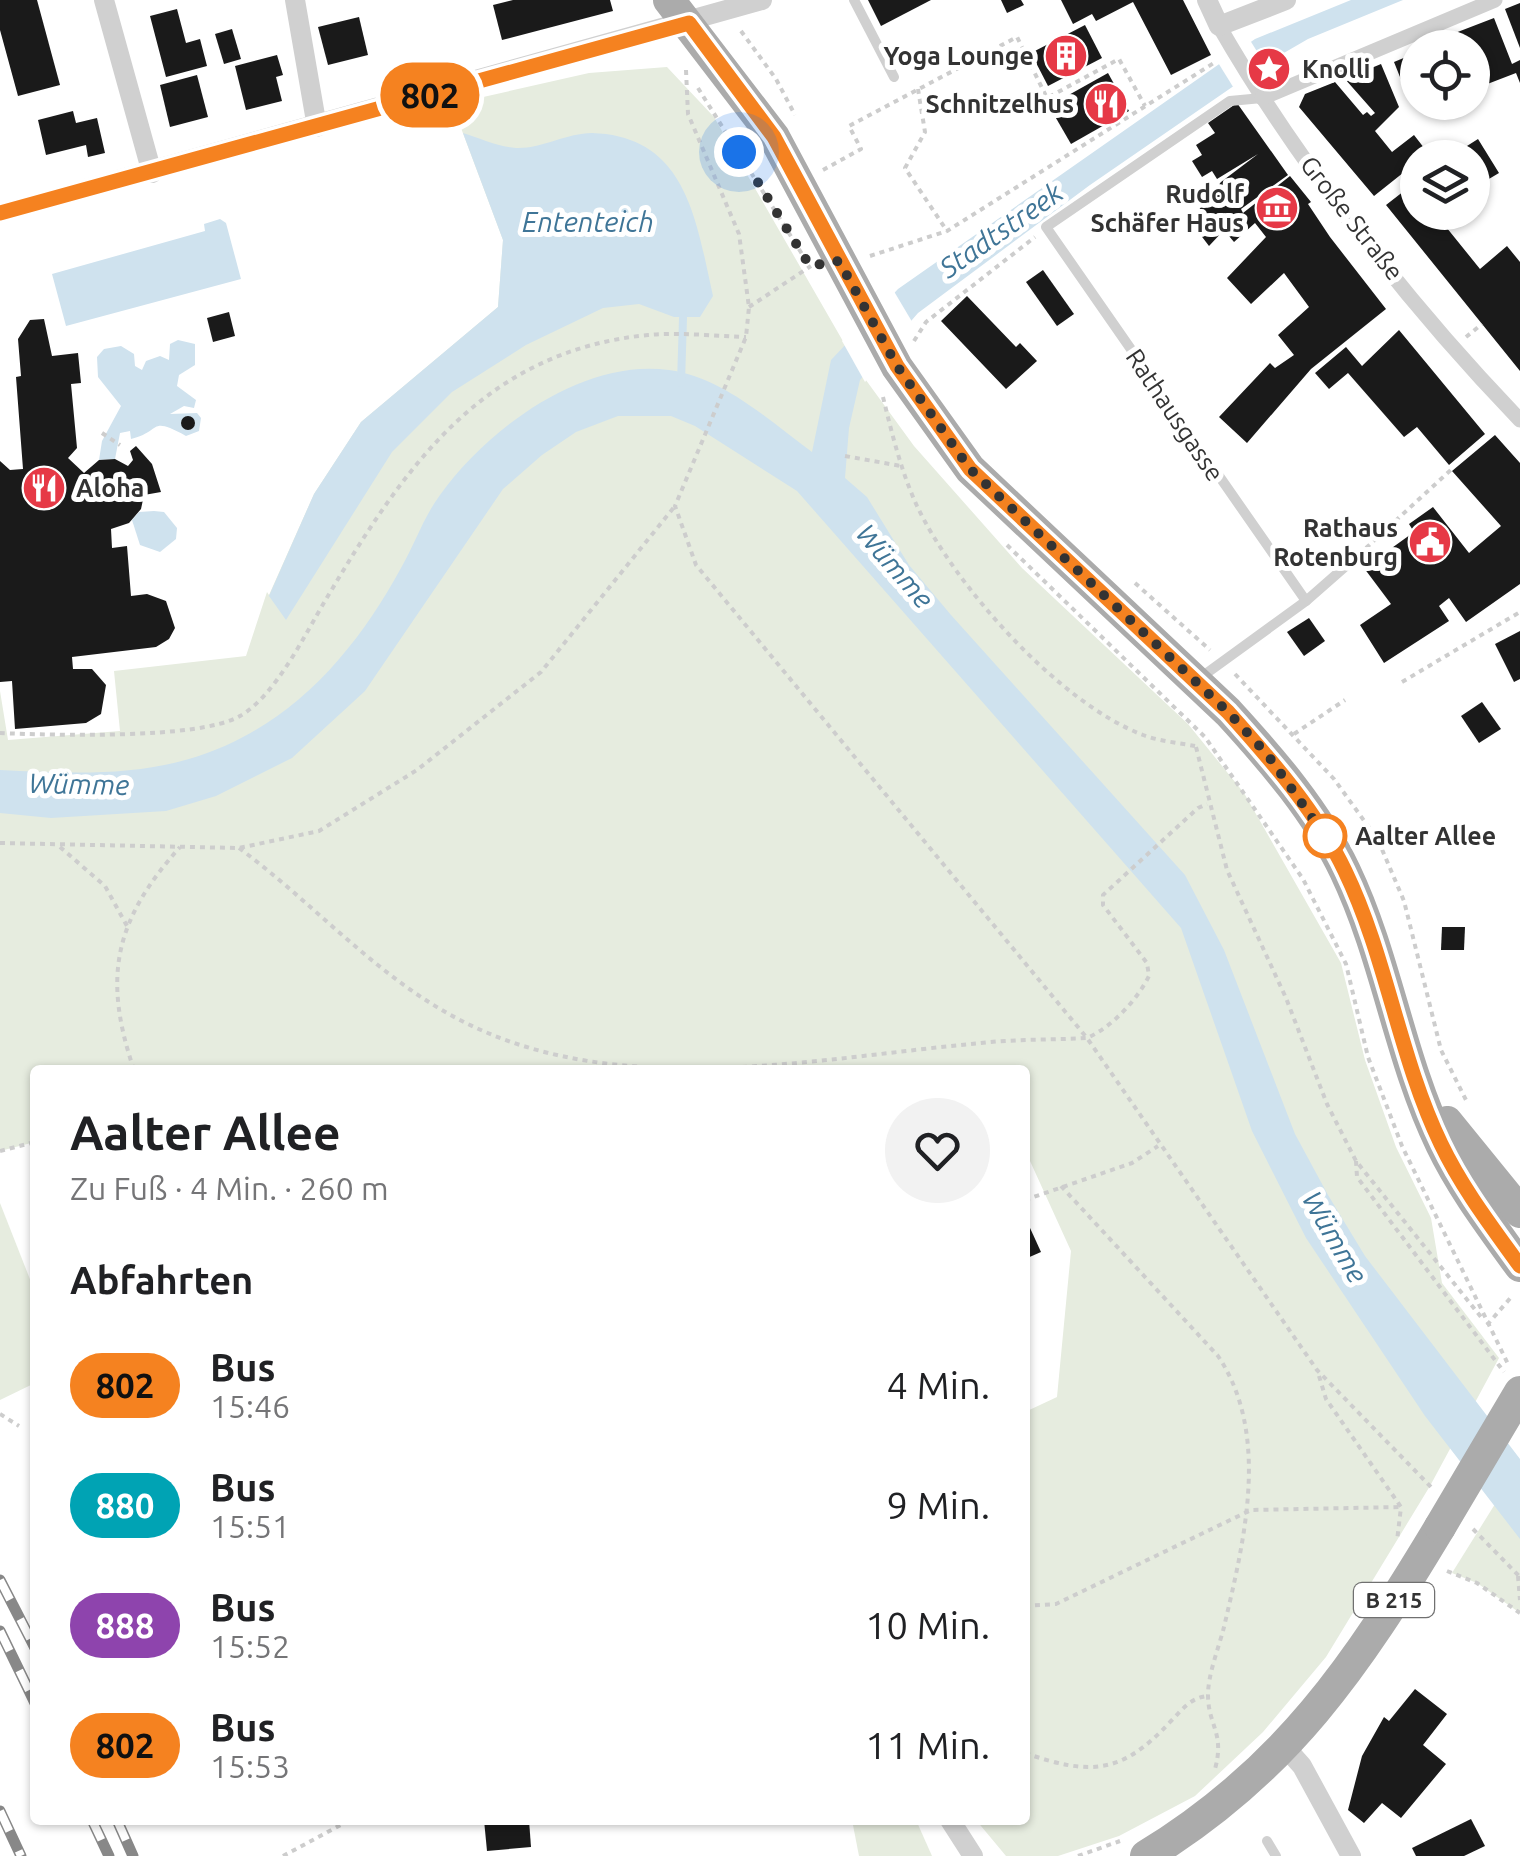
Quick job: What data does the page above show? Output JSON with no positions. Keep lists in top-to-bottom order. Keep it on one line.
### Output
{"streets":{"main road":["B 215"],"street":["Große Straße"],"lane":["Rathausgasse"]},"water":["Ententeich","Stadtstreek","Wümme"],"places":{"building":["Yoga Lounge"],"place":["Knolli"],"restaurant":["Schnitzelhus","Aloha"],"museum":["Rudolf Schäfer Haus"],"public building":["Rathaus Rotenburg"],"other":["Aalter Allee"]},"lines":["bus line 802"],"page":{"on_map":"802","heading":[["Aalter Allee","Zu Fuß · 4 Min. · 260 m"],"Abfahrten"],"list":[{"mark":"802","name":"Bus","note":"15:46","value":"4 Min."},{"mark":"880","name":"Bus","note":"15:51","value":"9 Min."},{"mark":"888","name":"Bus","note":"15:52","value":"10 Min."},{"mark":"802","name":"Bus","note":"15:53","value":"11 Min."}]}}
